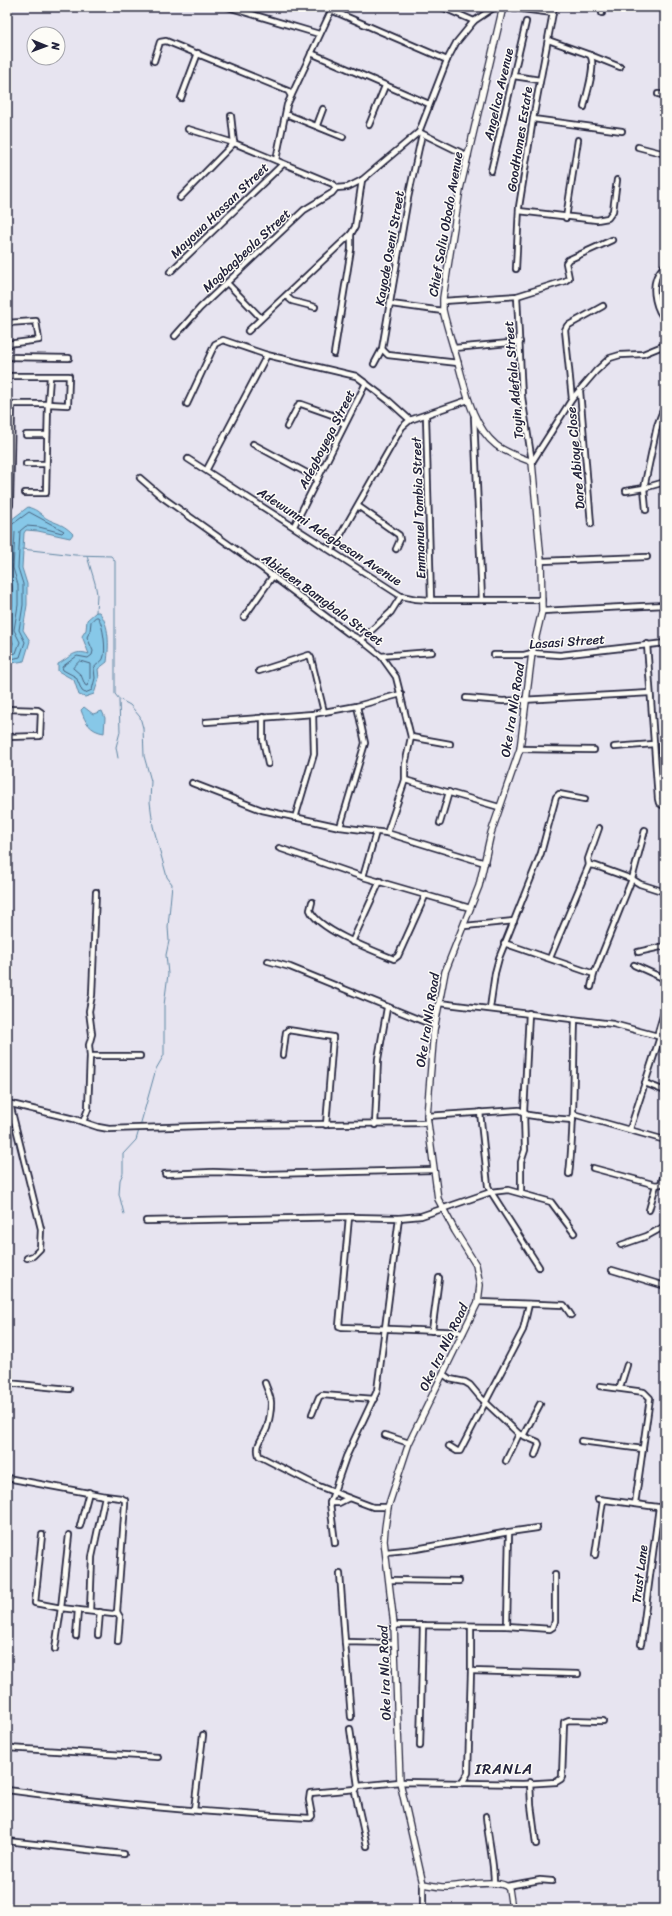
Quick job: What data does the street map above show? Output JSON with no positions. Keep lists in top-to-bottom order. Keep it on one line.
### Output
{"streets":{"street":["Angelica Avenue","GoodHomes Estate","Mayowa Hassan Street","Chief Saliu Obodo Avenue","Kayode Oseni Street","Magbagbeola Street","Toyin Adefala Street","Adegboyega Street","Dare Abioye Close","Emmanuel Tombia Street","Adewunmi Adegbesan Avenue","Abideen Bamgbala Street","Lasasi Street","Oke Ira Nla Road","Trust Lane"]},"crossings":[["Chief Saliu Obodo Avenue","Toyin Adefala Street"],["Chief Saliu Obodo Avenue","Oke Ira Nla Road"],["Toyin Adefala Street","Oke Ira Nla Road"],["Adegboyega Street","Emmanuel Tombia Street"],["Adegboyega Street","Adewunmi Adegbesan Avenue"],["Emmanuel Tombia Street","Adewunmi Adegbesan Avenue"],["Adewunmi Adegbesan Avenue","Oke Ira Nla Road"],["Lasasi Street","Oke Ira Nla Road"]],"districts":["IRANLA"],"north":"right"}
